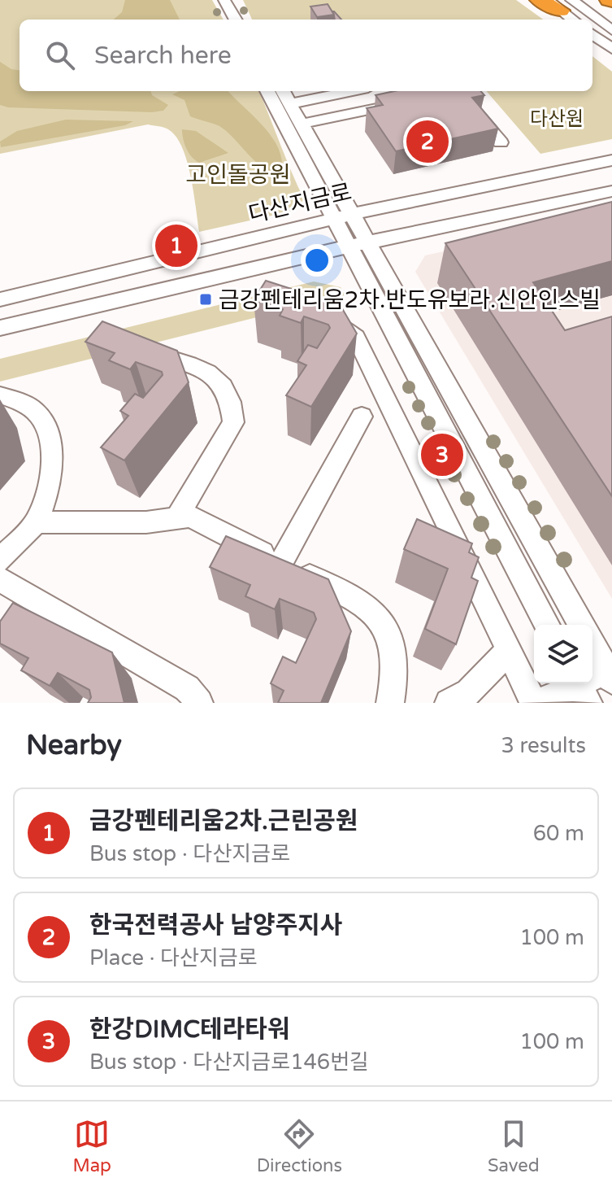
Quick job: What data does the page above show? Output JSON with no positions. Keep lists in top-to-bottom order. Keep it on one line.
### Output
{"streets":{"street":["다산지금로"]},"parks":["다산원","고인돌공원"],"places":{"transit":["금강펜테리움2차.반도유보라.신안인스빌"]},"page":{"search":"Search here","pins":["2","1","3"],"heading":["Nearby","3 results"],"list":[{"mark":"1","name":"금강펜테리움2차.근린공원","note":"Bus stop · 다산지금로","value":"60 m"},{"mark":"2","name":"한국전력공사 남양주지사","note":"Place · 다산지금로","value":"100 m"},{"mark":"3","name":"한강DIMC테라타워","note":"Bus stop · 다산지금로146번길","value":"100 m"}],"nav":["Map","Directions","Saved"]}}
